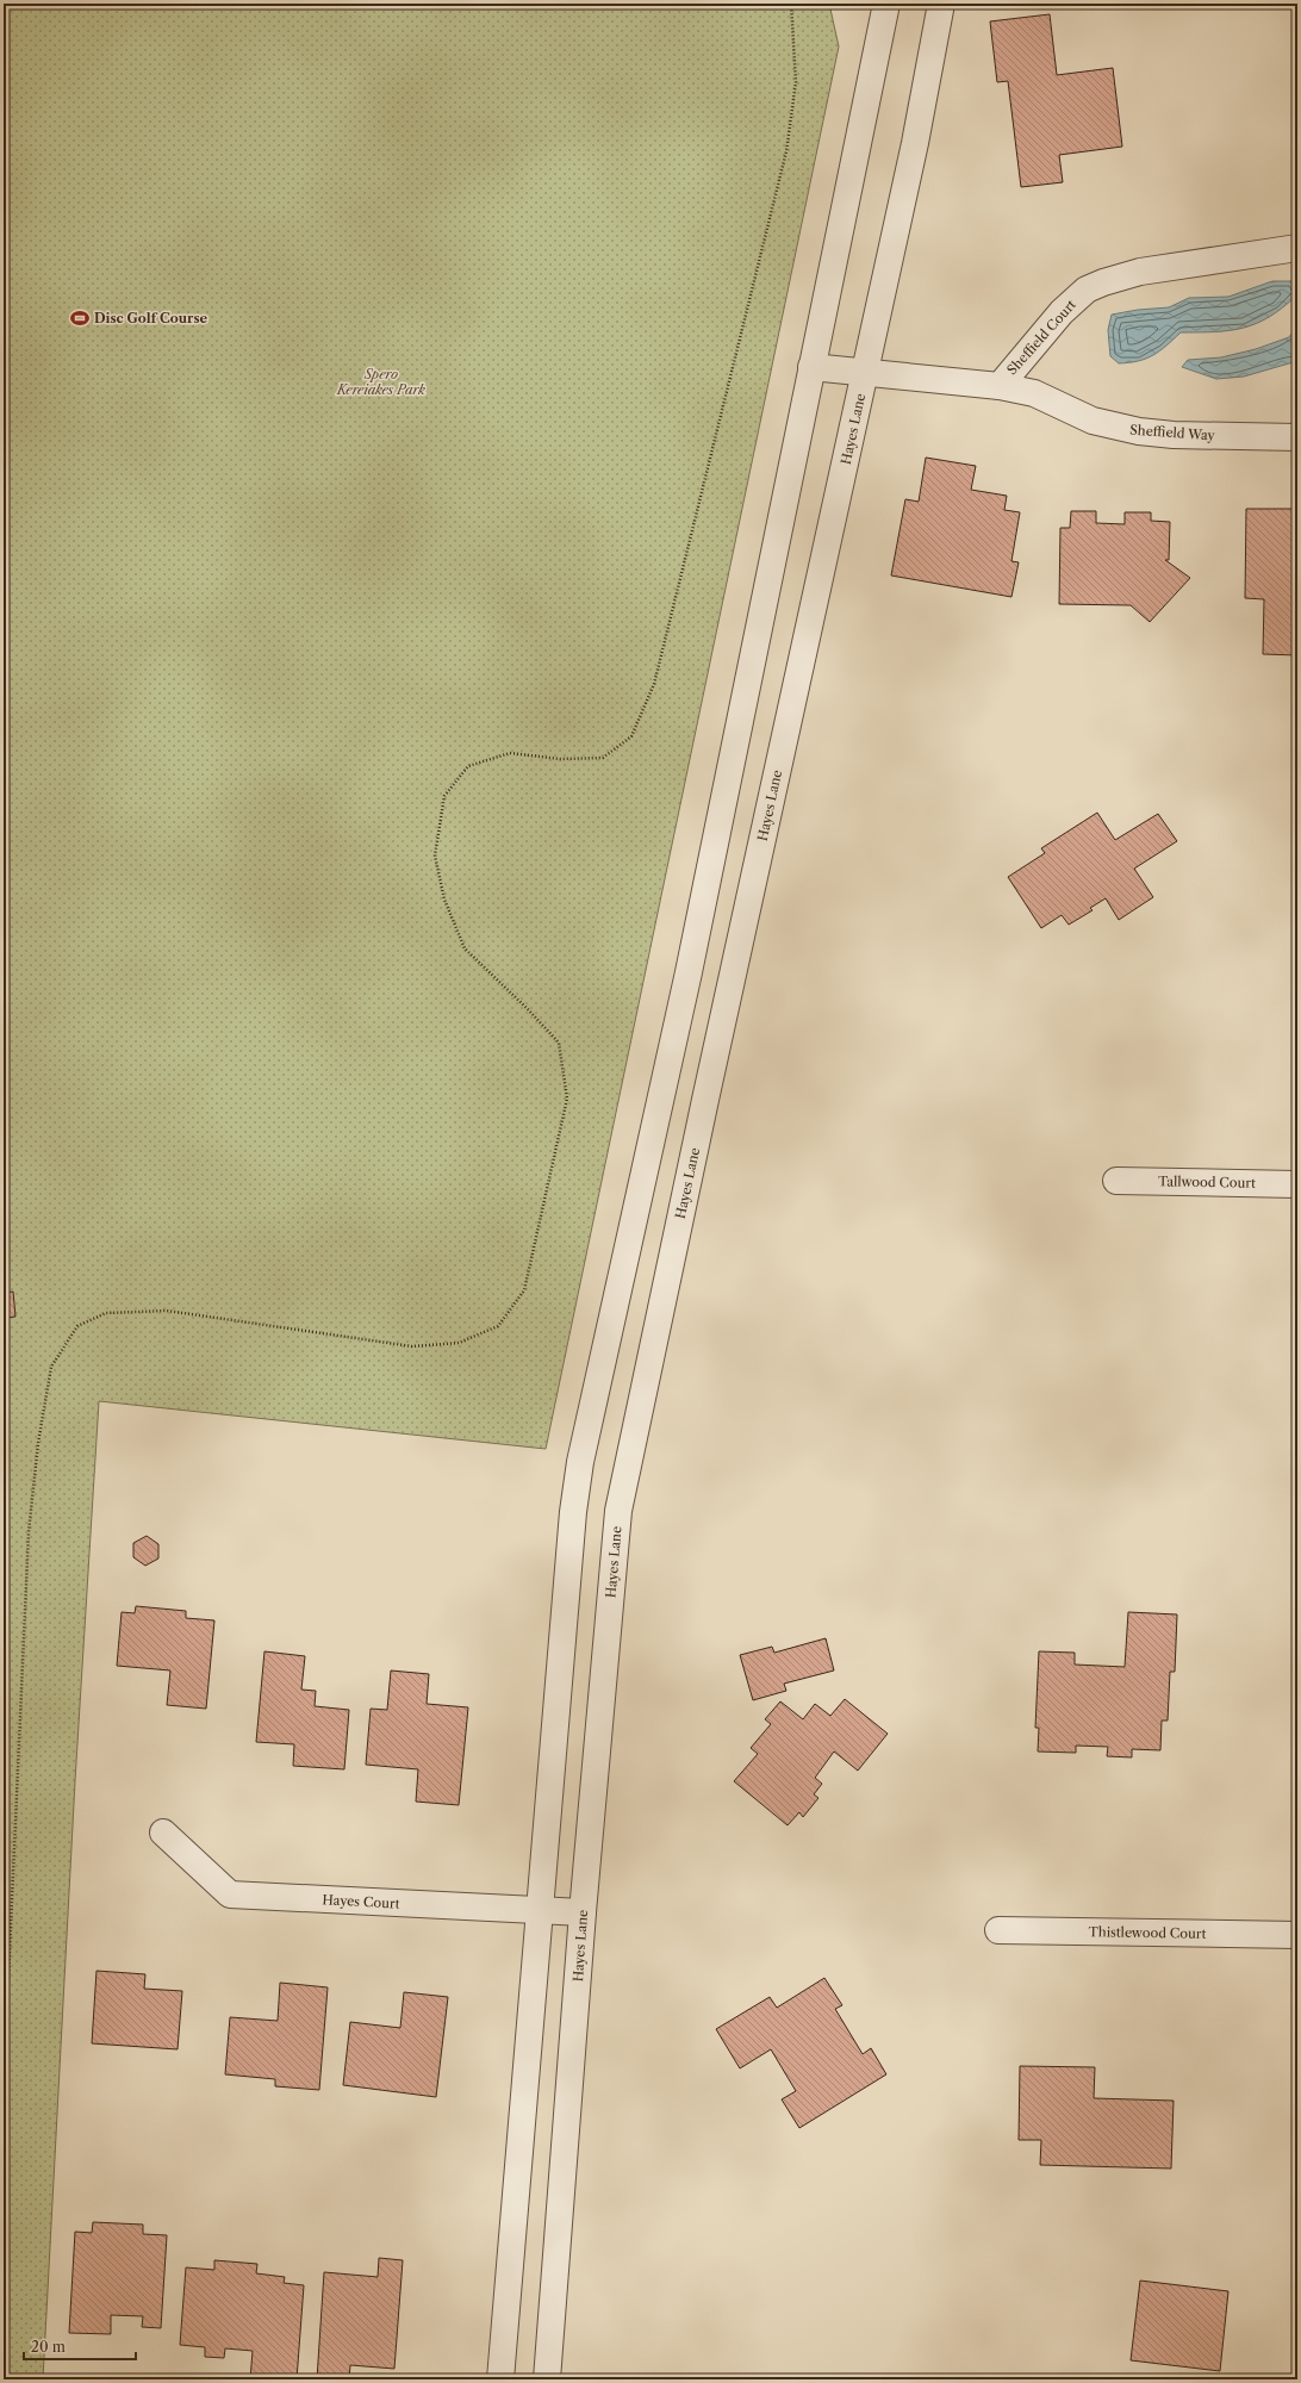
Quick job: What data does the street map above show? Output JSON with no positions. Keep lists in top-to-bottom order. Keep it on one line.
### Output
{"streets":{"street":["Sheffield Court","Hayes Lane","Sheffield Way","Tallwood Court","Hayes Court","Thistlewood Court"]},"crossings":[["Sheffield Court","Hayes Lane"],["Sheffield Court","Sheffield Way"],["Hayes Lane","Hayes Court"]],"parks":["Spero Kereiakes Park"],"places":{"sports":["Disc Golf Course"]},"scale_bar":"20 m"}
